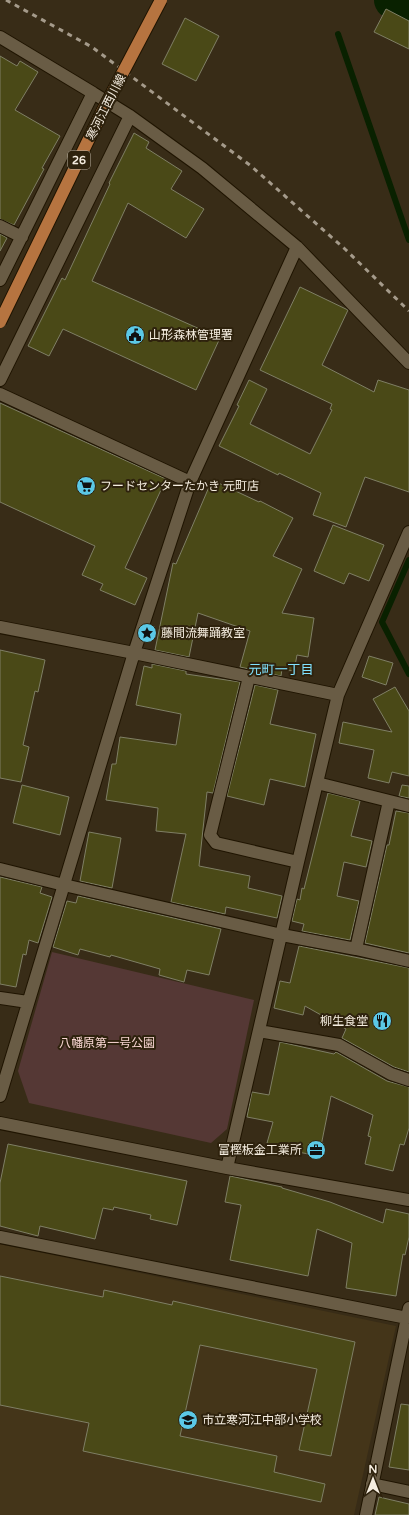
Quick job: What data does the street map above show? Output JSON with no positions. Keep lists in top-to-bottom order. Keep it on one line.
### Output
{"streets":{"main road":["寒河江西川線","26"]},"districts":["元町一丁目"],"parks":["八幡原第一号公園"],"places":{"public building":["山形森林管理署"],"supermarket":["フードセンターたかき 元町店"],"place":["藤間流舞踊教室"],"restaurant":["柳生食堂"],"office":["富樫板金工業所"],"school or university":["市立寒河江中部小学校"]},"north":"top"}
